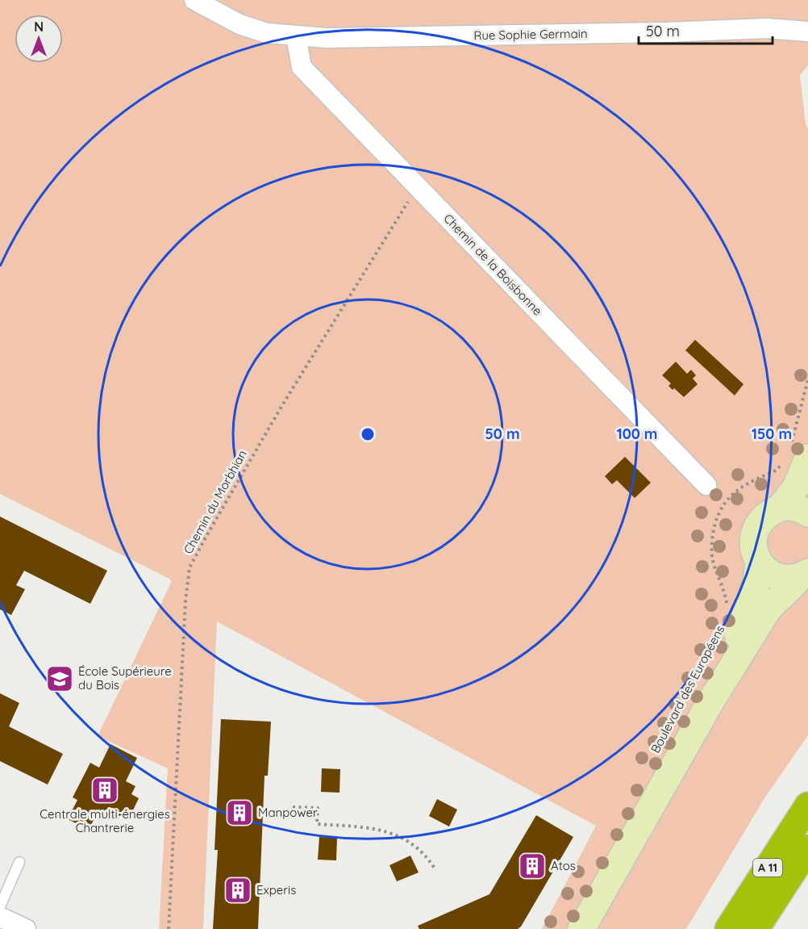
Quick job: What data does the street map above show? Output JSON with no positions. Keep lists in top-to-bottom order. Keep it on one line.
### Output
{"streets":{"highway":["A 11"],"street":["Rue Sophie Germain","Chemin de la Boisbonne","Boulevard des Européens"],"path":["Chemin du Morbhian"]},"crossings":[["Rue Sophie Germain","Chemin de la Boisbonne"],["Chemin de la Boisbonne","Chemin du Morbhian"]],"places":{"school or university":["École Supérieure du Bois"],"building":["Centrale multi-énergies Chantrerie","Manpower","Atos","Experis"]},"scale_bar":"50 m","north":"top","rings":["50 m","100 m","150 m"]}
